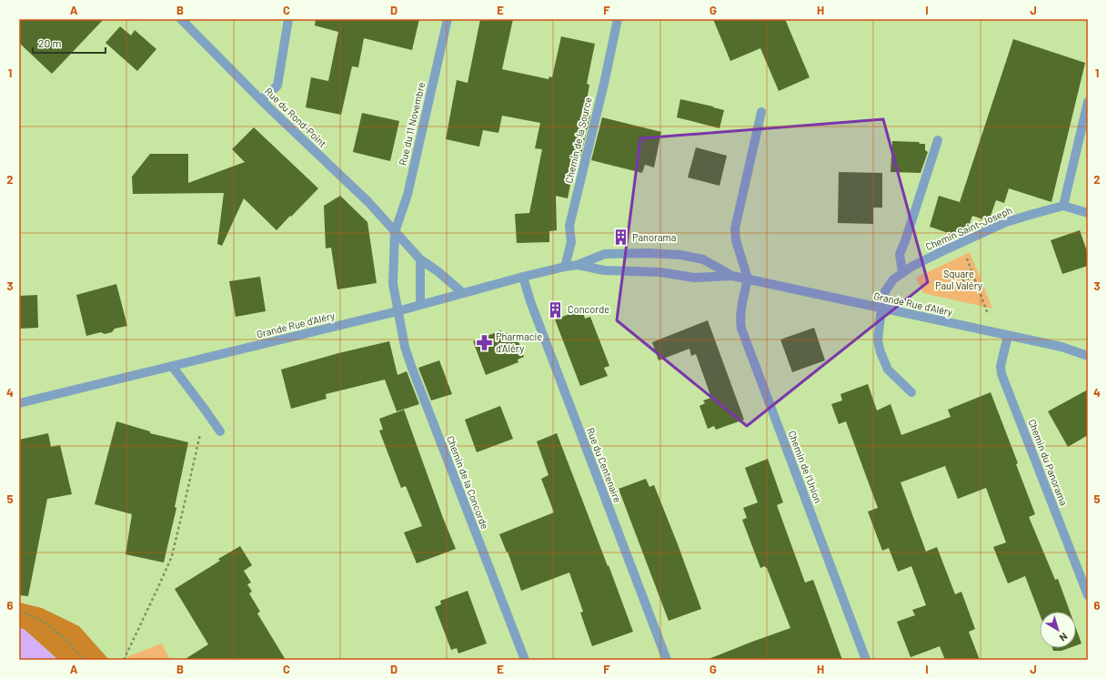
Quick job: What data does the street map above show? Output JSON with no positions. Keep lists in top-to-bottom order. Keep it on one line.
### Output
{"streets":{"street":["Rue du Rond-Point","Rue du 11 Novembre","Chemin de la Source","Chemin Saint-Joseph","Grande Rue d'Aléry","Chemin du Panorama","Rue du Centenaire","Chemin de l'Union","Chemin de la Concorde"]},"crossings":[["Rue du Rond-Point","Rue du 11 Novembre"],["Rue du Rond-Point","Grande Rue d'Aléry"],["Chemin de la Source","Grande Rue d'Aléry"],["Chemin Saint-Joseph","Grande Rue d'Aléry"],["Grande Rue d'Aléry","Chemin du Panorama"],["Grande Rue d'Aléry","Rue du Centenaire"],["Grande Rue d'Aléry","Chemin de l'Union"],["Grande Rue d'Aléry","Chemin de la Concorde"]],"parks":["Square Paul Valéry"],"places":{"building":["Panorama","Concorde"],"pharmacy":["Pharmacie d'Aléry"]},"scale_bar":"20 m","north":"bottom right","grid":{"columns":["A","B","C","D","E","F","G","H","I","J"],"rows":["1","2","3","4","5","6"]}}
